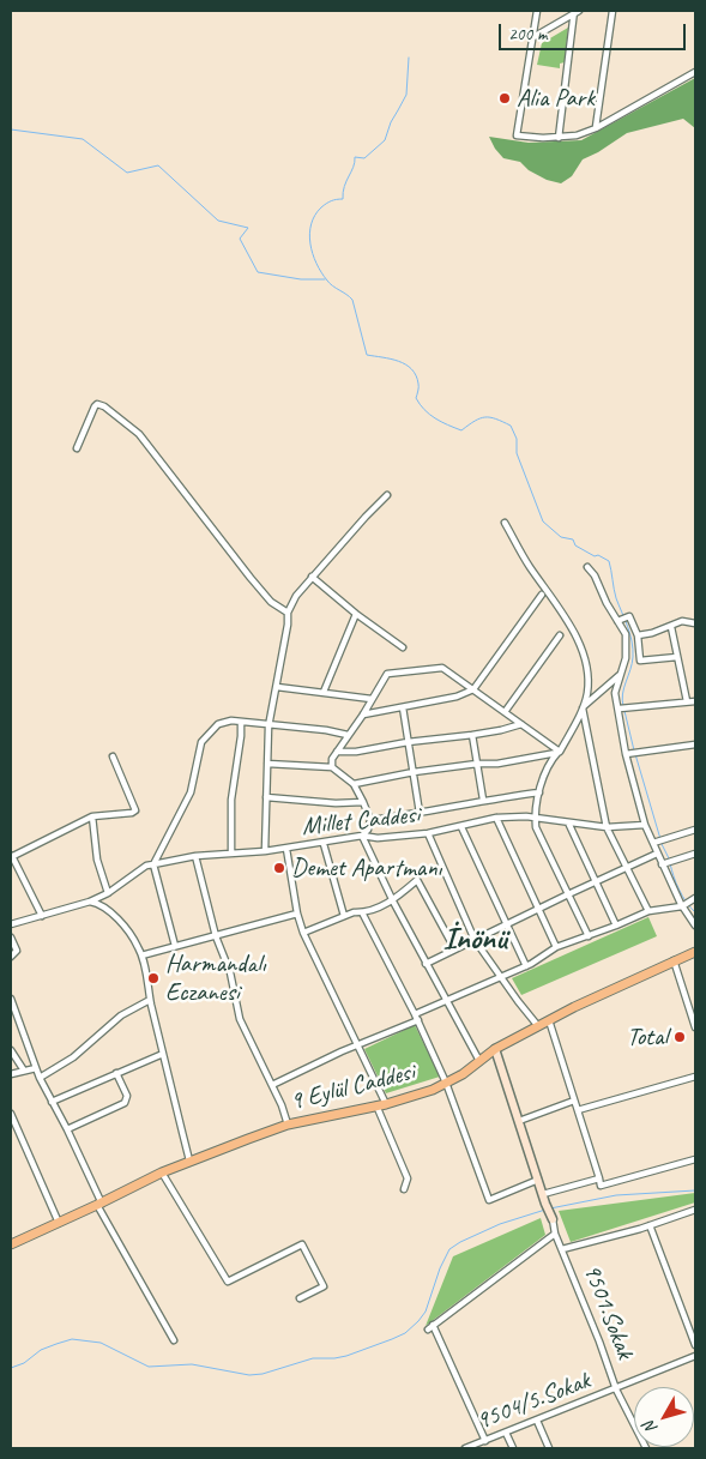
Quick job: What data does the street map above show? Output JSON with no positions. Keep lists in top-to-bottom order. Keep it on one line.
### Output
{"streets":{"main road":["9 Eylül Caddesi"],"street":["Millet Caddesi","9501.Sokak","9504/5.Sokak"]},"crossings":[["9501.Sokak","9504/5.Sokak"]],"districts":["İnönü"],"places":["Alia Park","Demet Apartmanı","Harmandalı Eczanesi","Total"],"scale_bar":"200 m","north":"bottom left"}
